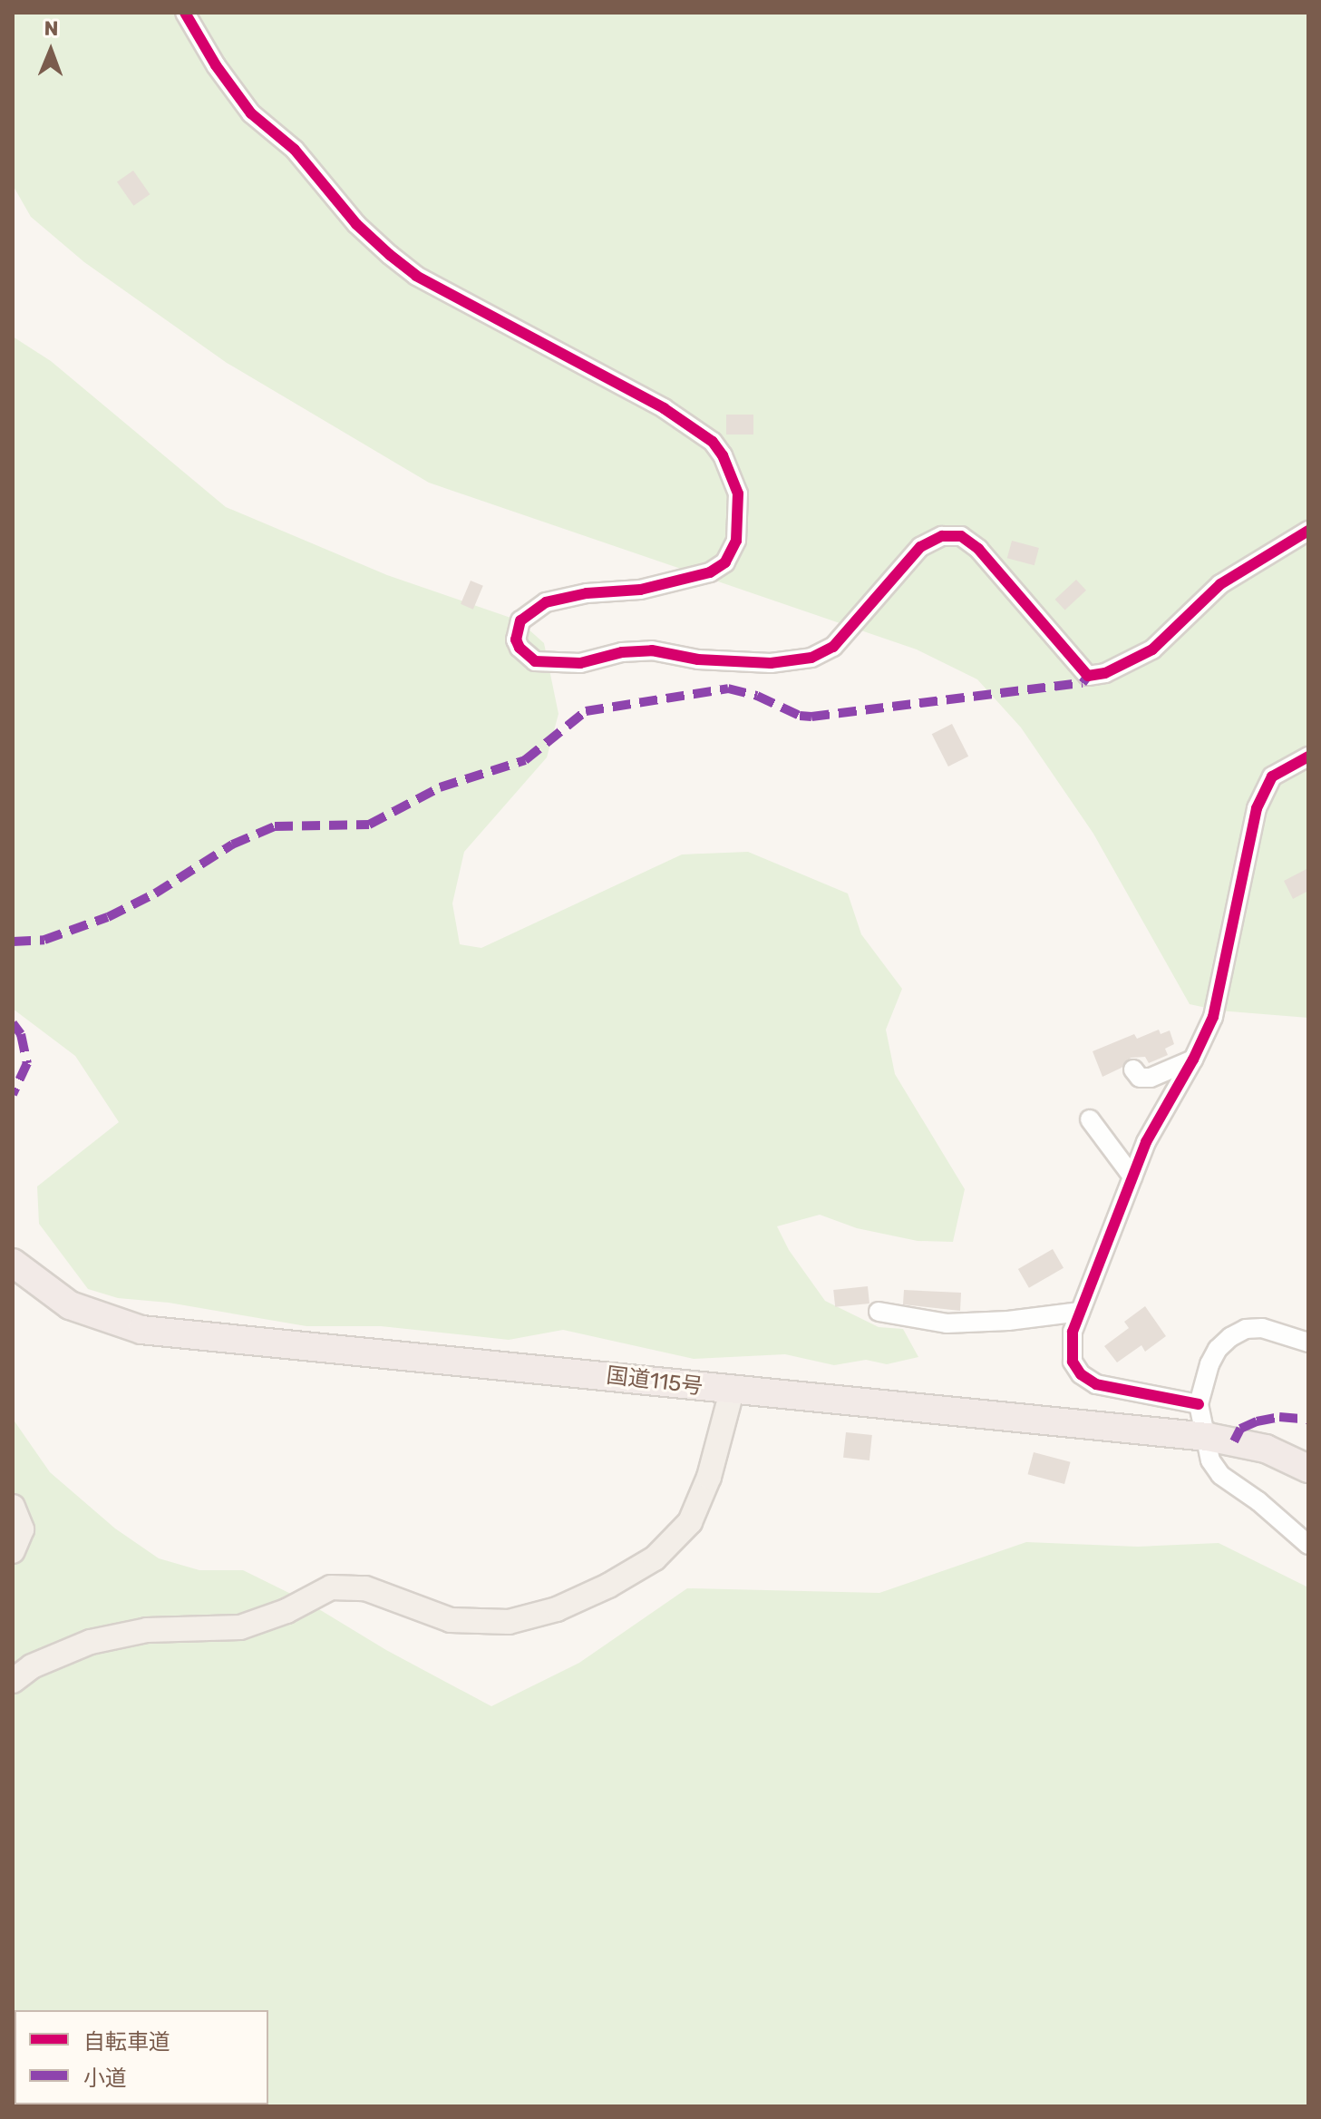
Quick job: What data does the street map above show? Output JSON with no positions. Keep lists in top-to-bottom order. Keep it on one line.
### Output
{"streets":{"highway":["国道115号"]},"legend":["自転車道","小道"],"north":"top"}
